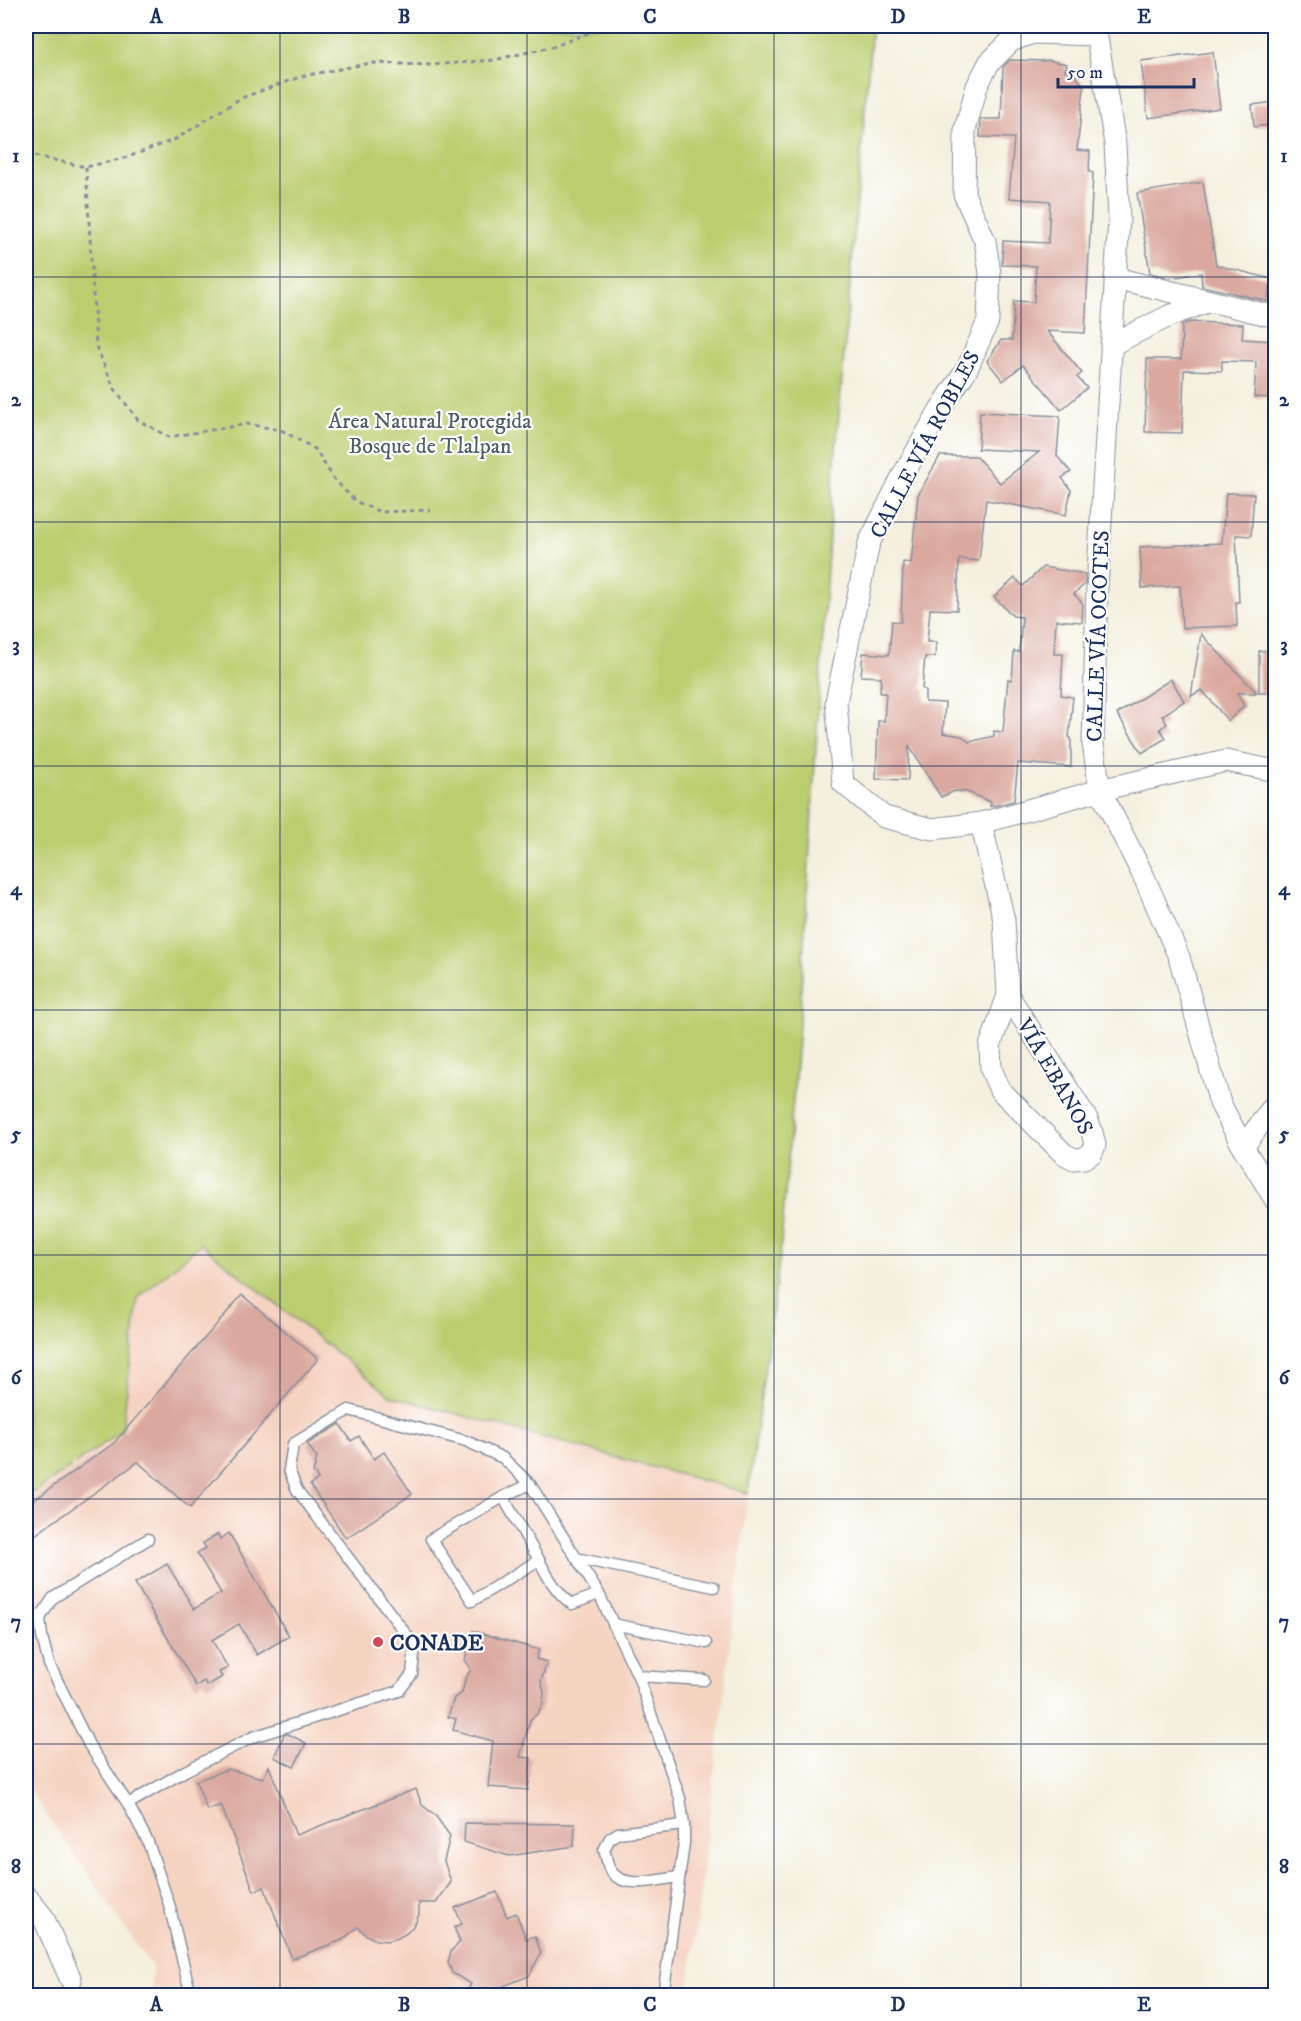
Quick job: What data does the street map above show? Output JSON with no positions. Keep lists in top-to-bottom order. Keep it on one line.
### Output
{"streets":{"street":["CALLE VÍA ROBLES","CALLE VÍA OCOTES","VÍA EBANOS"]},"crossings":[["CALLE VÍA ROBLES","CALLE VÍA OCOTES"],["CALLE VÍA ROBLES","VÍA EBANOS"]],"parks":["Área Natural Protegida Bosque de Tlalpan"],"places":["CONADE"],"scale_bar":"50 m","grid":{"columns":["A","B","C","D","E"],"rows":["1","2","3","4","5","6","7","8"]}}
